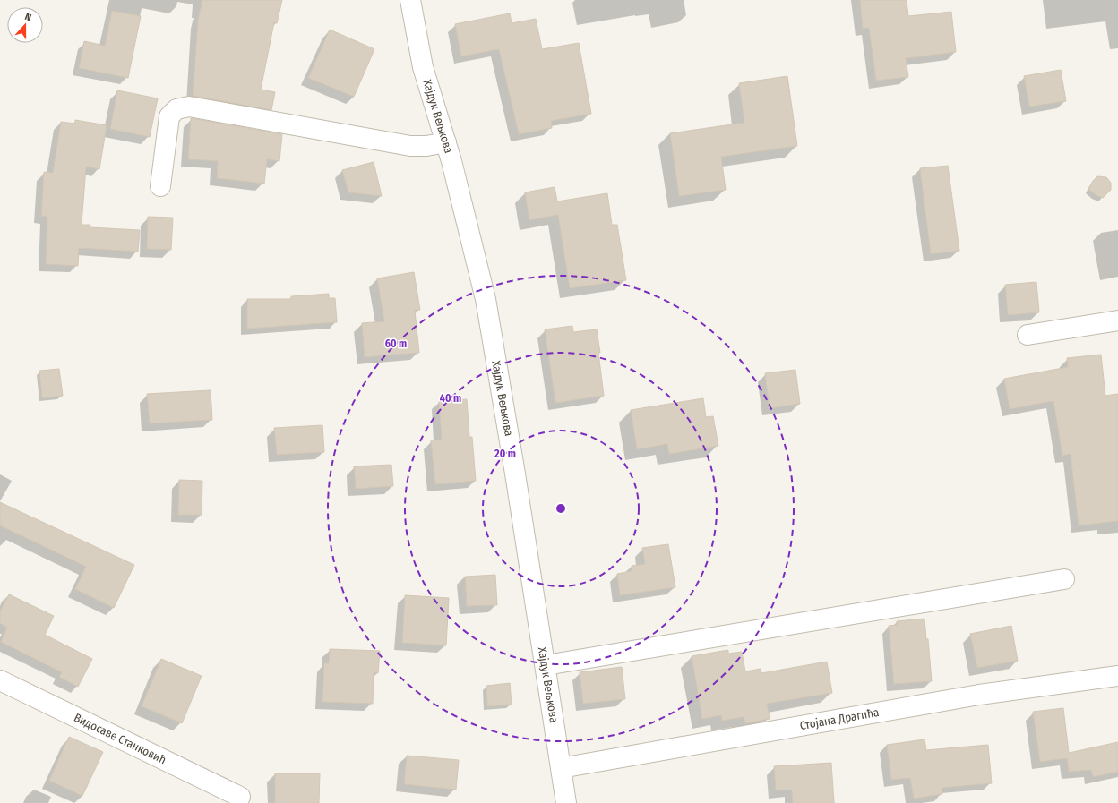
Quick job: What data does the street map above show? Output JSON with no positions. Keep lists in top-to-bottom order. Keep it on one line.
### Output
{"streets":{"street":["Хајдук Вељкова","Стојана Драгића","Видосаве Станковић"]},"crossings":[["Хајдук Вељкова","Стојана Драгића"]],"north":"top","rings":["60 m","40 m","20 m"]}
